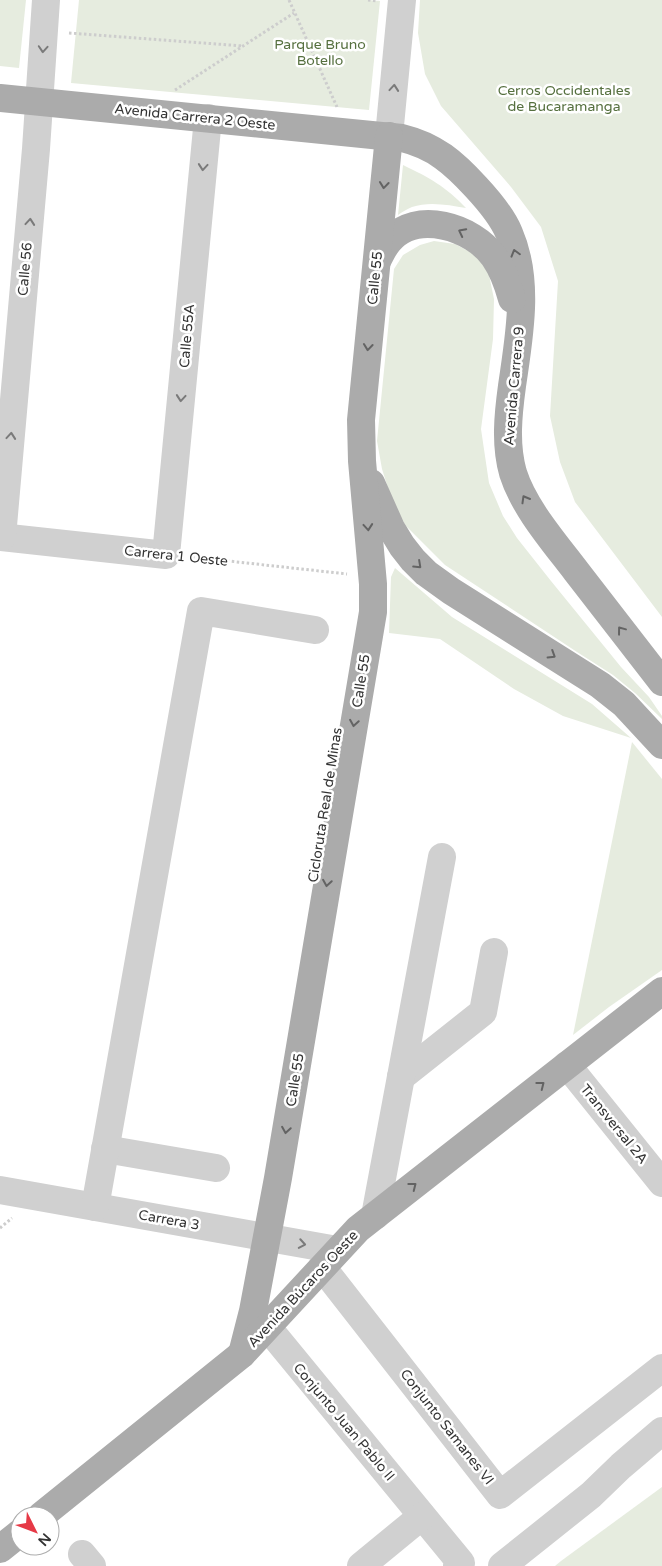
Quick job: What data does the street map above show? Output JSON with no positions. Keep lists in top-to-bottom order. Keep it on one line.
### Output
{"streets":{"main road":["Avenida Carrera 2 Oeste","Calle 55","Avenida Carrera 9","Avenida Búcaros Oeste"],"street":["Calle 56","Calle 55A","Carrera 1 Oeste","Transversal 2A","Carrera 3","Conjunto Juan Pablo II","Conjunto Samanes VI"]},"crossings":[["Avenida Carrera 2 Oeste","Calle 56"],["Avenida Carrera 2 Oeste","Calle 55"],["Avenida Carrera 2 Oeste","Calle 55A"],["Avenida Carrera 2 Oeste","Avenida Carrera 9"],["Calle 56","Carrera 1 Oeste"],["Calle 55","Avenida Carrera 9"],["Calle 55","Carrera 3"],["Calle 55","Avenida Búcaros Oeste"],["Calle 55A","Carrera 1 Oeste"],["Transversal 2A","Avenida Búcaros Oeste"],["Carrera 3","Avenida Búcaros Oeste"],["Carrera 3","Conjunto Samanes VI"],["Avenida Búcaros Oeste","Conjunto Juan Pablo II"],["Avenida Búcaros Oeste","Conjunto Samanes VI"]],"one_way":["Calle 55A"],"parks":["Parque Bruno Botello","Cerros Occidentales de Bucaramanga"],"north":"bottom right"}
